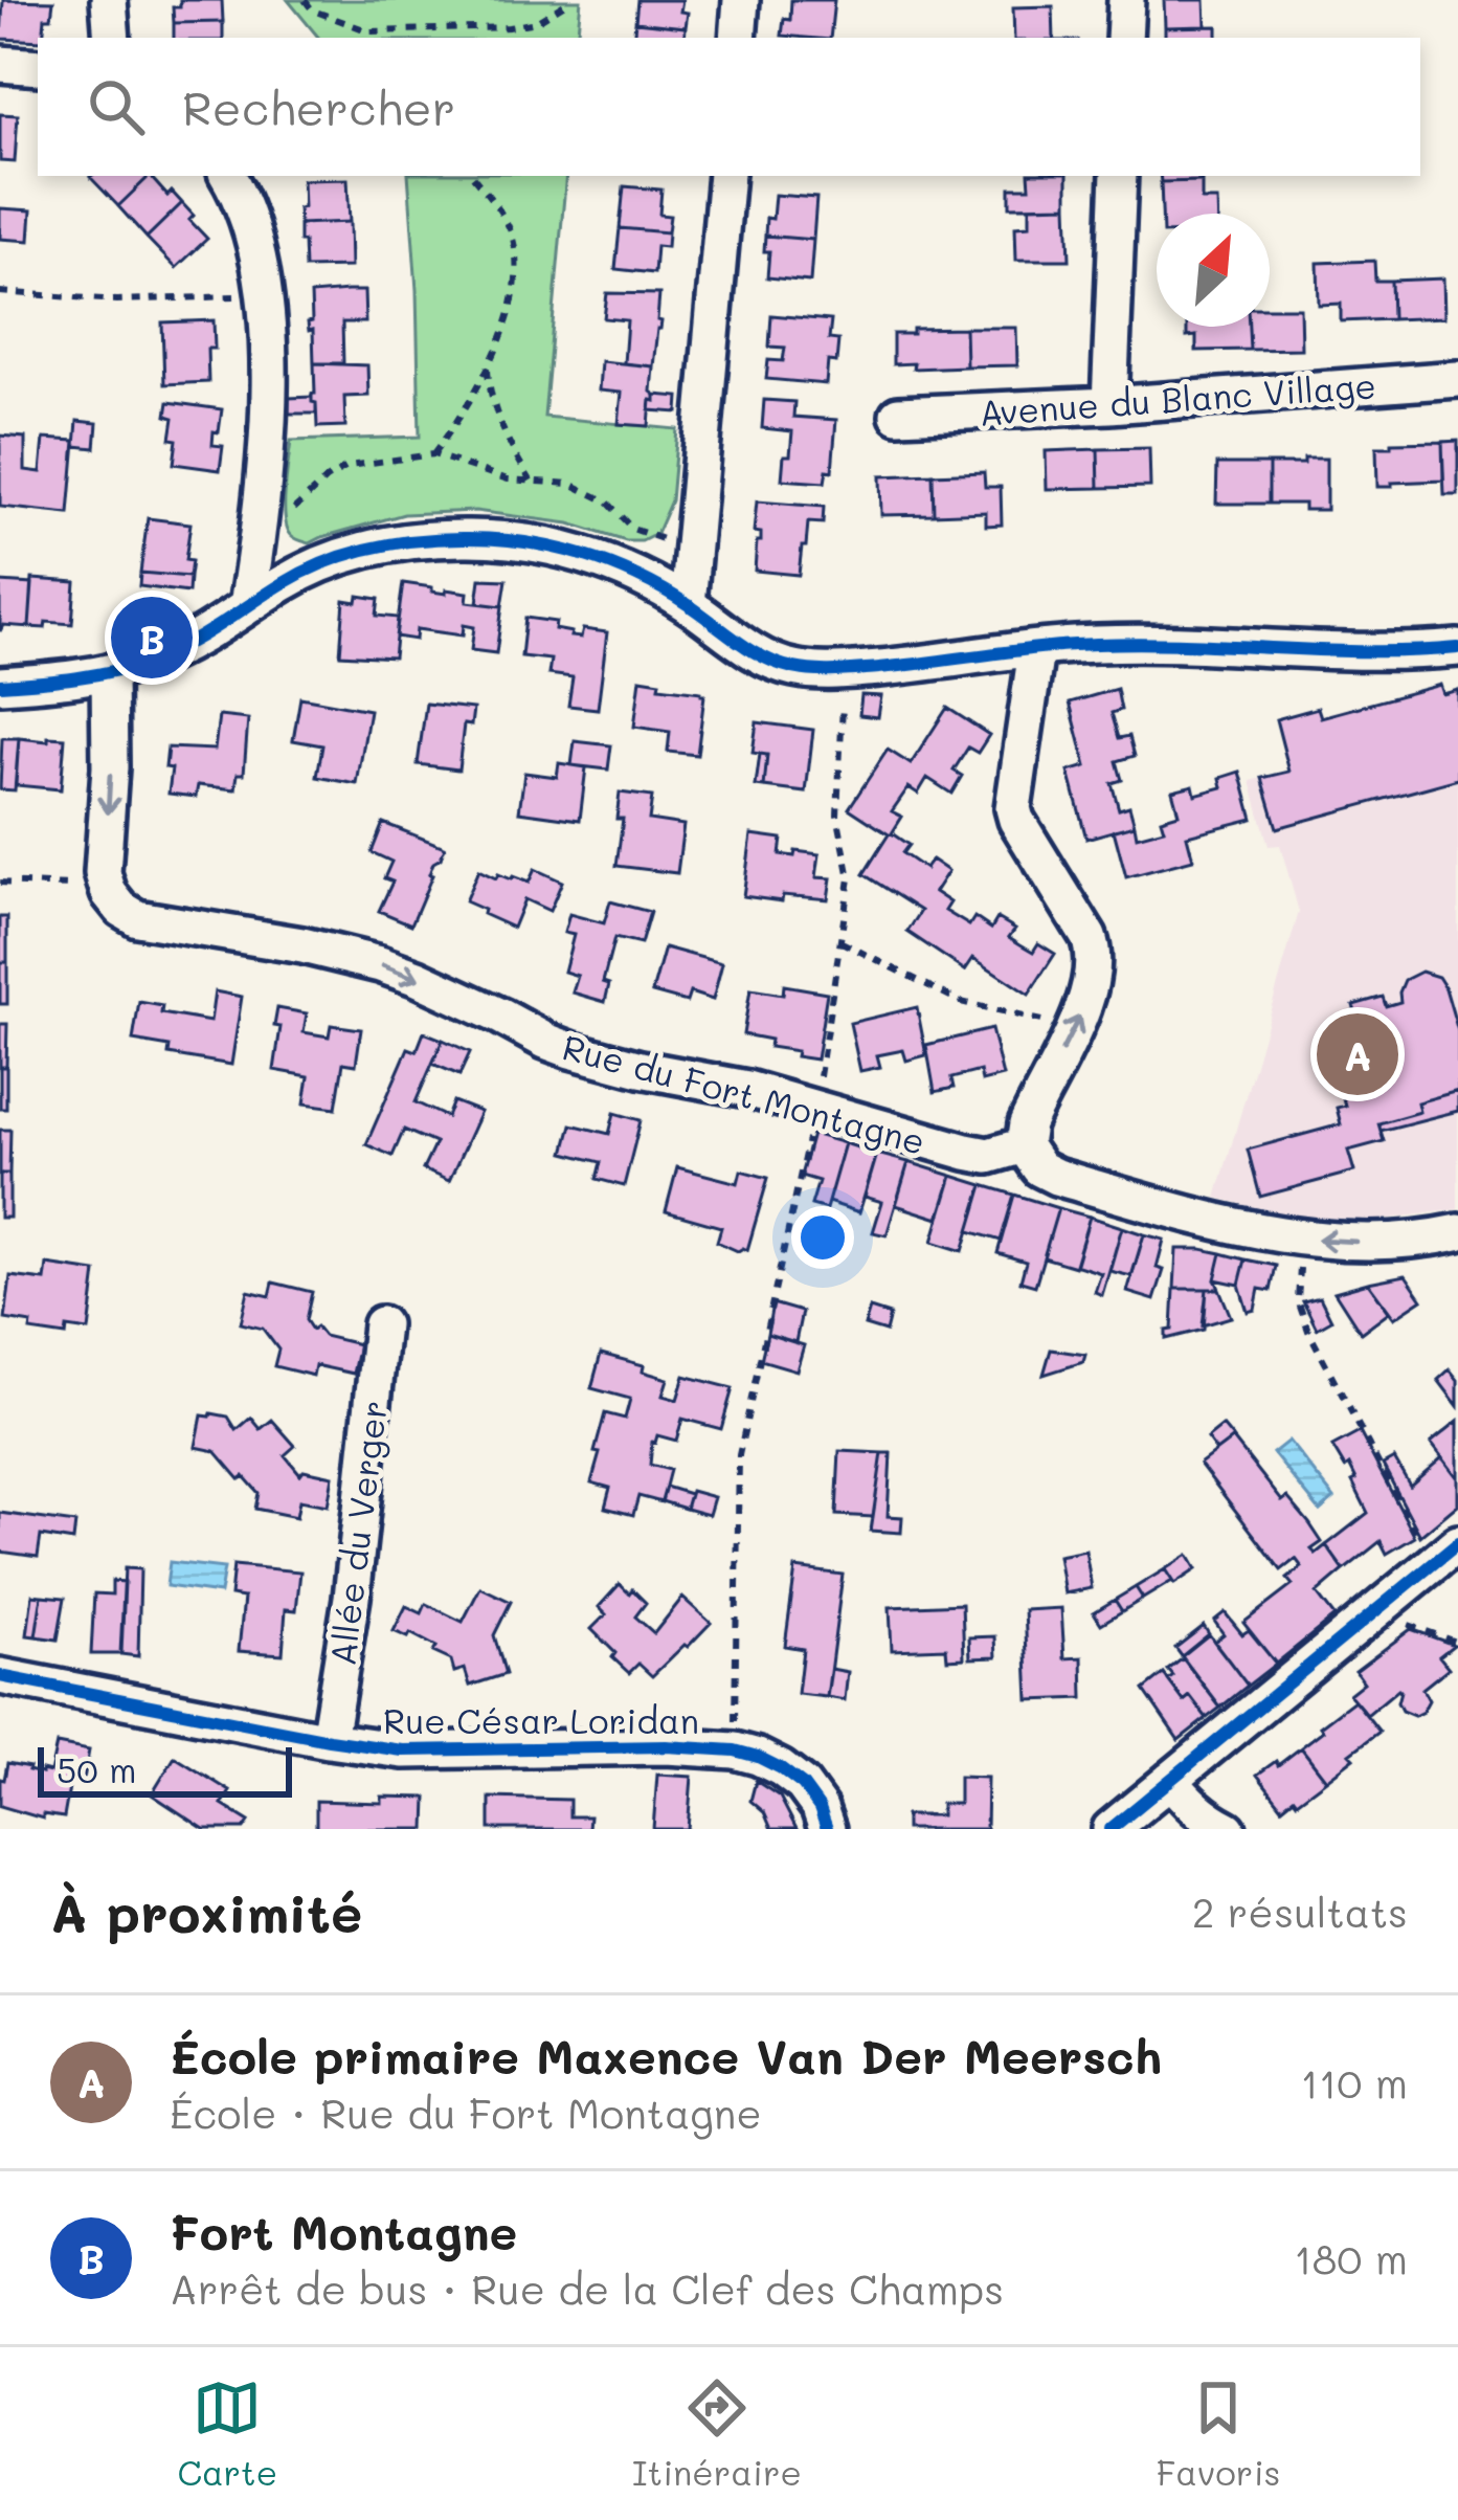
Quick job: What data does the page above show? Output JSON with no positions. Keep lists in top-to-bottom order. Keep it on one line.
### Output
{"streets":{"street":["Avenue du Blanc Village","Rue du Fort Montagne","Allée du Verger","Rue César Loridan"]},"crossings":[["Allée du Verger","Rue César Loridan"]],"one_way":["Rue du Fort Montagne"],"scale_bar":"50 m","north":"top right","page":{"search":"Rechercher","pins":["B","A"],"scale":"50 m","heading":["À proximité","2 résultats"],"list":[{"mark":"A","name":"École primaire Maxence Van Der Meersch","note":"École · Rue du Fort Montagne","value":"110 m"},{"mark":"B","name":"Fort Montagne","note":"Arrêt de bus · Rue de la Clef des Champs","value":"180 m"}],"nav":["Carte","Itinéraire","Favoris"]}}
